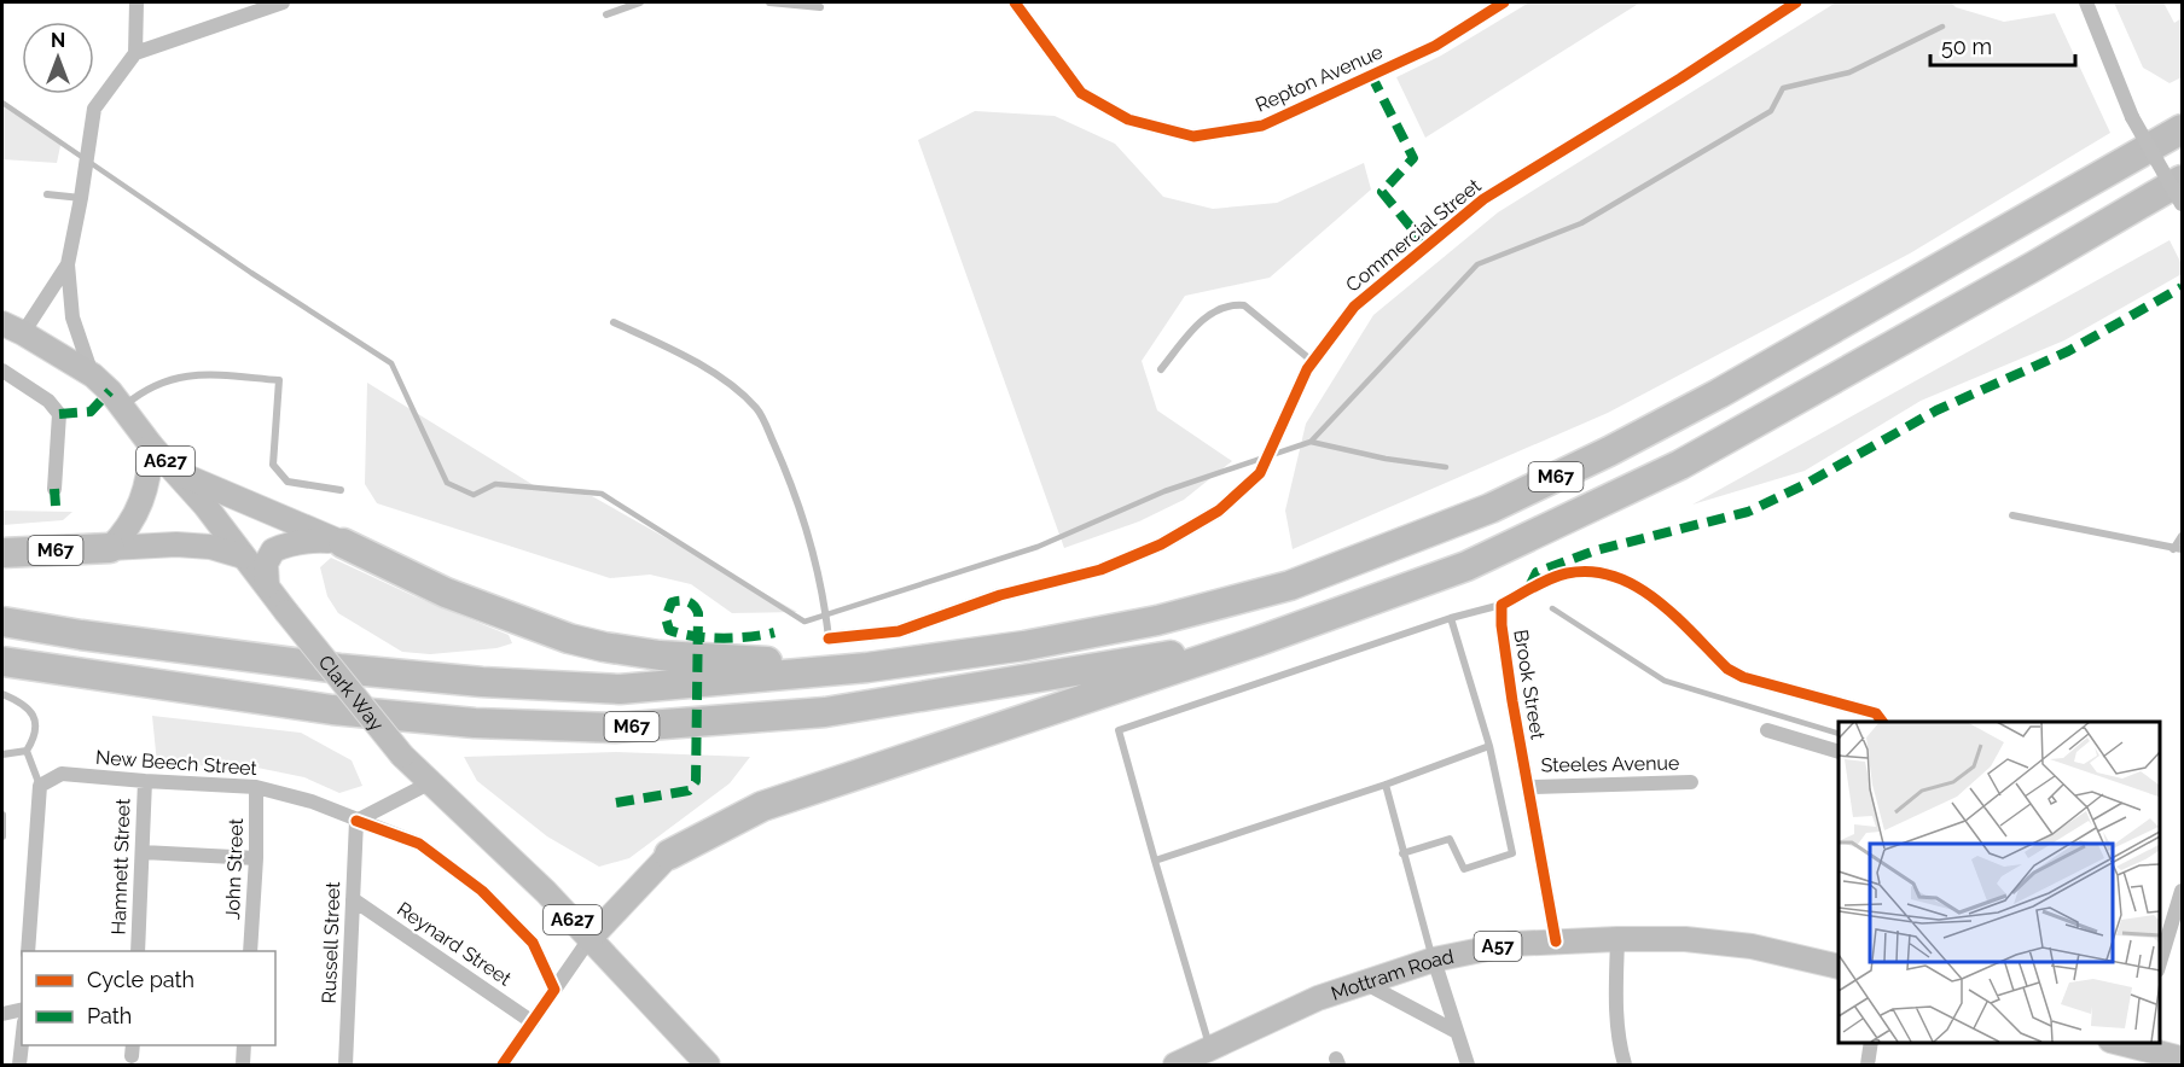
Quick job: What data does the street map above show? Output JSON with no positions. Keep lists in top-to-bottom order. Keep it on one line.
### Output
{"streets":{"highway":["M67"],"main road":["A627","Clark Way","A57","Mottram Road"],"street":["Repton Avenue","Commercial Street","Brook Street","New Beech Street","Steeles Avenue","Hamnett Street","John Street","Russell Street","Reynard Street"]},"crossings":[["A627","M67"],["A627","Clark Way"],["Brook Street","Steeles Avenue"],["Brook Street","Mottram Road"],["New Beech Street","Hamnett Street"],["New Beech Street","John Street"],["New Beech Street","Russell Street"],["Russell Street","Reynard Street"]],"legend":["Cycle path","Path"],"scale_bar":"50 m","north":"top"}
